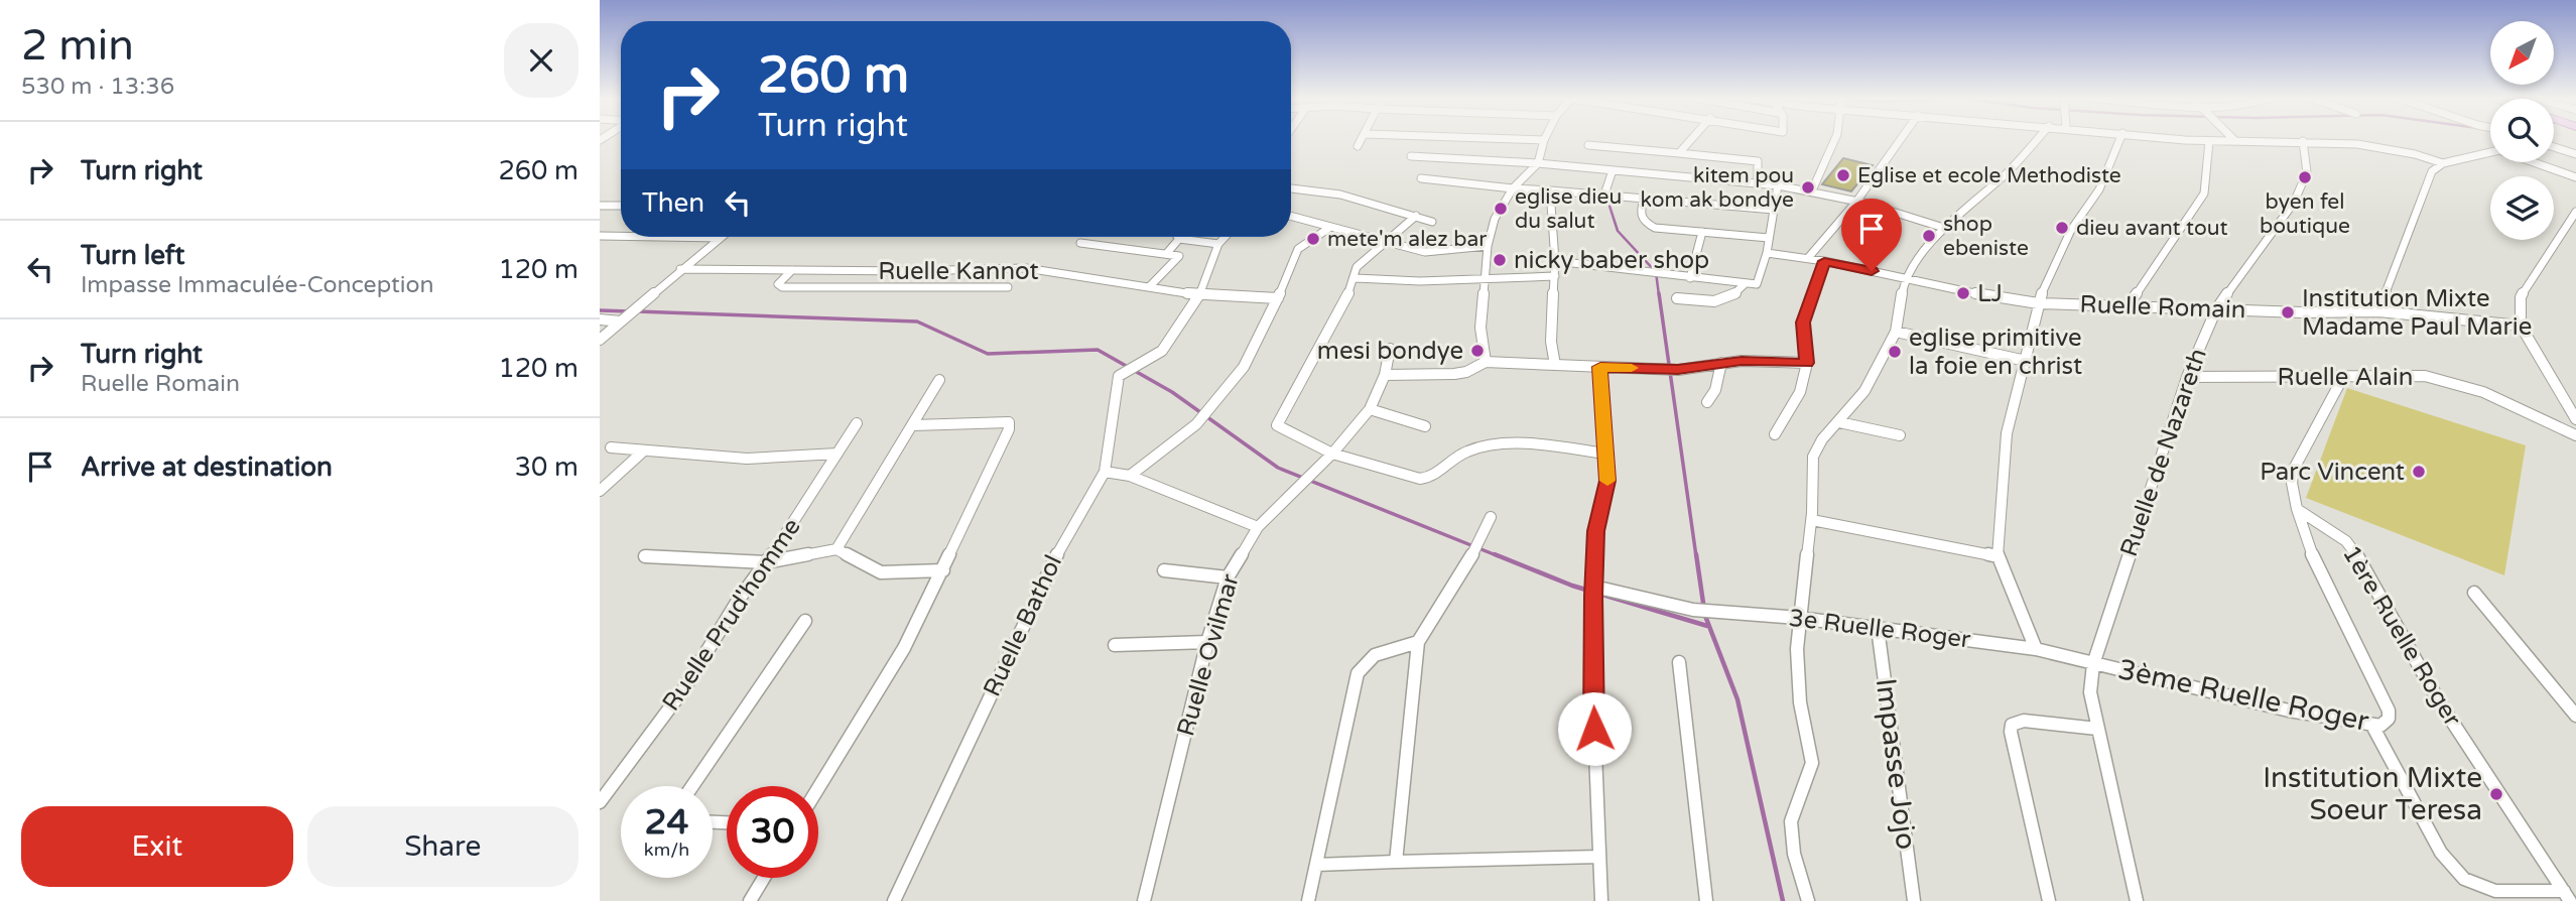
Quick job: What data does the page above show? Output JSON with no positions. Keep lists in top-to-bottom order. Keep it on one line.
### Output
{"streets":{"street":["Ruelle Kannot","Ruelle Romain","Ruelle Alain","Ruelle de Nazareth","Ruelle Prud'homme","Ruelle Bathol","3e Ruelle Roger","1ère Ruelle Roger","Ruelle Ovilmar","3ème Ruelle Roger","Impasse Jojo"]},"crossings":[["Ruelle Kannot","Ruelle Bathol"],["Ruelle Romain","Ruelle de Nazareth"],["Ruelle Alain","Ruelle de Nazareth"],["Ruelle de Nazareth","3ème Ruelle Roger"],["3e Ruelle Roger","3ème Ruelle Roger"],["3e Ruelle Roger","Impasse Jojo"],["1ère Ruelle Roger","3ème Ruelle Roger"]],"places":["Eglise et ecole Methodiste","byen fel boutique","kitem pou kom ak bondye","eglise dieu du salut","dieu avant tout","shop ebeniste","mete'm alez bar","nicky baber shop","LJ","Institution Mixte Madame Paul Marie","mesi bondye","eglise primitive la foie en christ","Parc Vincent","Institution Mixte Soeur Teresa"],"north":"bottom left","page":{"heading":["2 min","530 m · 13:36"],"turn":["260 m","Turn right"],"list":[{"name":"Turn right","value":"260 m"},{"name":"Turn left","note":"Impasse Immaculée-Conception","value":"120 m"},{"name":"Turn right","note":"Ruelle Romain","value":"120 m"},{"name":"Arrive at destination","value":"30 m"}],"then":"Then","speed":"24 km/h","limit":"30","buttons":["Exit","Share"]}}
